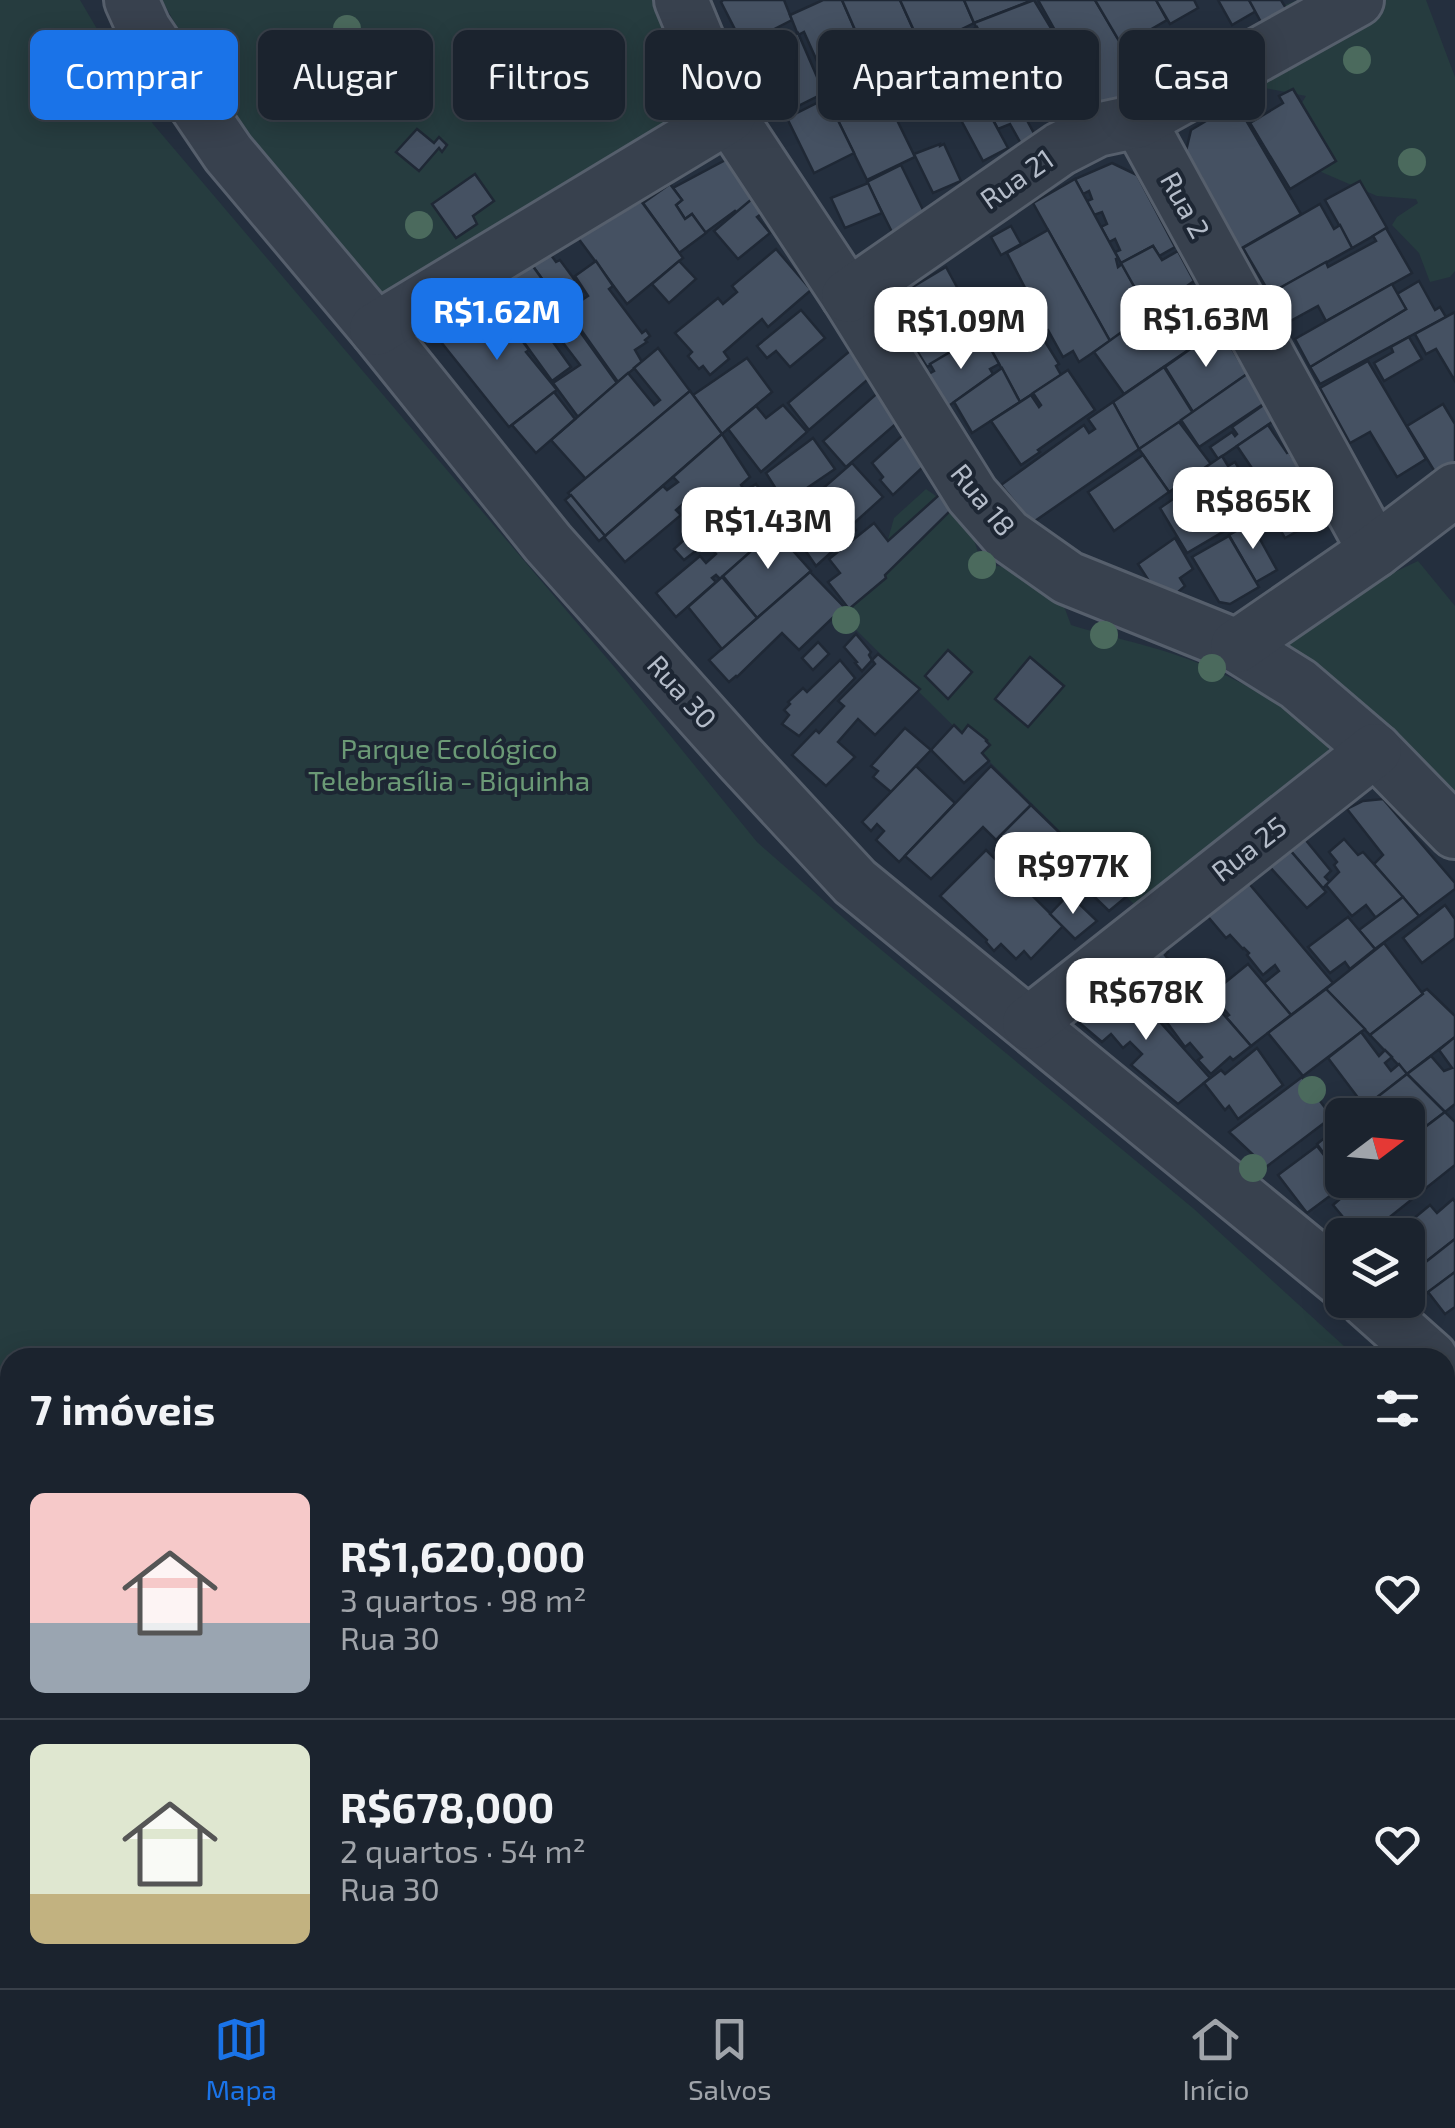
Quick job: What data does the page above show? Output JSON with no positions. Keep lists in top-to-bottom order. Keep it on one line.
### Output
{"streets":{"street":["Rua 21","Rua 2","Rua 18","Rua 30","Rua 25"]},"crossings":[["Rua 21","Rua 2"],["Rua 21","Rua 18"],["Rua 18","Rua 25"],["Rua 30","Rua 25"]],"parks":["Parque Ecológico Telebrasília - Biquinha"],"north":"right","page":{"chip":["Comprar","Alugar","Filtros","Novo","Apartamento","Casa"],"price":["R$1.62M","R$1.63M","R$1.09M","R$865K","R$1.43M","R$977K","R$678K"],"heading":"7 imóveis","list":[{"name":"R$1,620,000","note":"3 quartos · 98 m² · Rua 30"},{"name":"R$678,000","note":"2 quartos · 54 m² · Rua 30"}],"tabs":["Mapa","Salvos","Início"]}}
